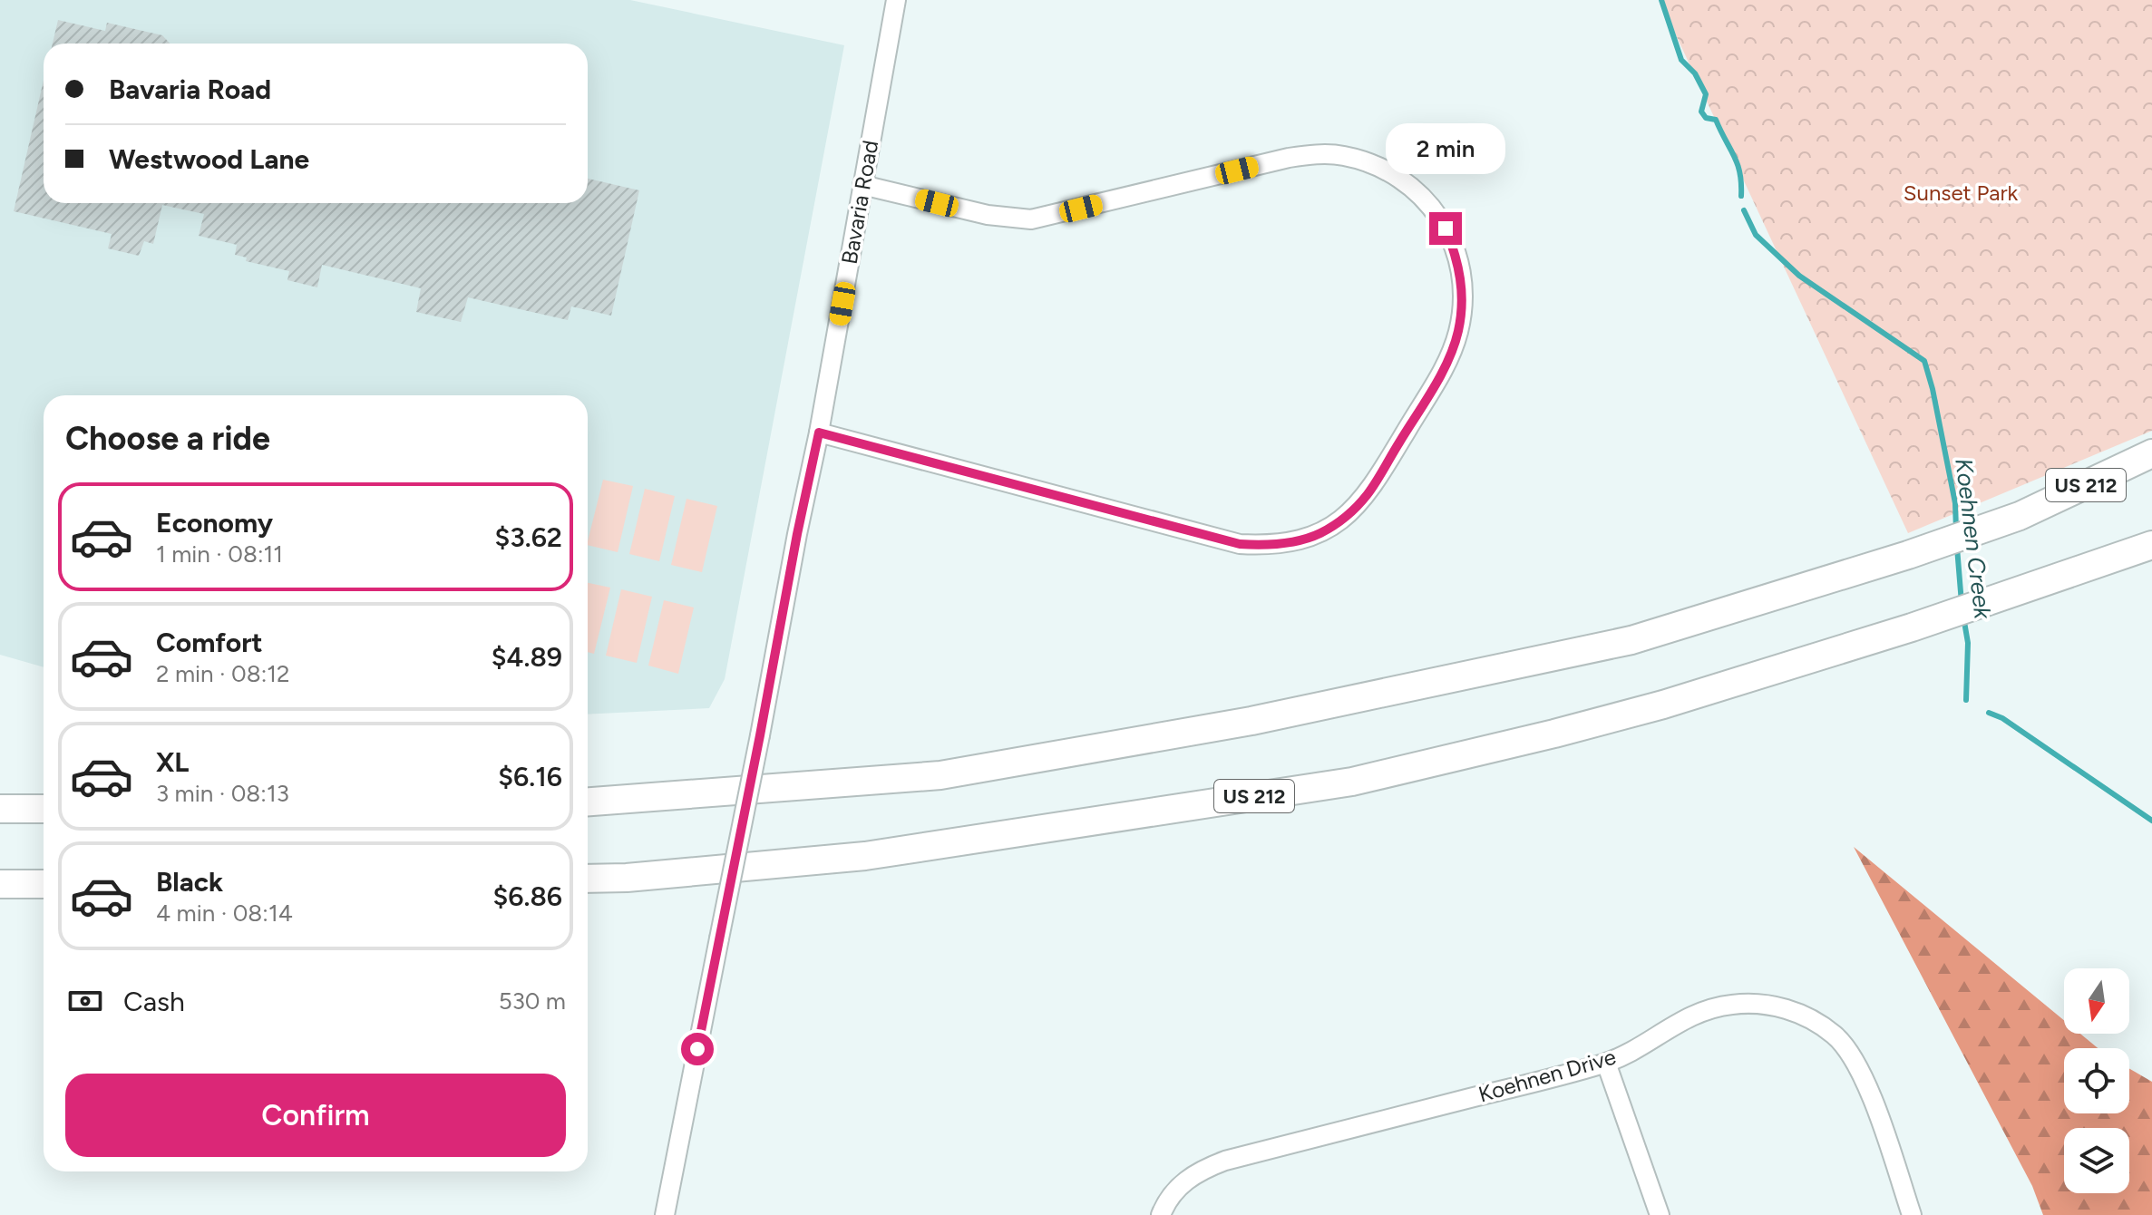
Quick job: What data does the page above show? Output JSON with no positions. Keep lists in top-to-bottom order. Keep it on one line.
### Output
{"streets":{"highway":["US 212"],"street":["Bavaria Road","Koehnen Drive"]},"water":["Koehnen Creek"],"parks":["Sunset Park"],"north":"bottom","page":{"banner":["Bavaria Road","Westwood Lane"],"bubble":"2 min","heading":"Choose a ride","list":[{"name":"Economy","note":"1 min · 08:11","value":"$3.62"},{"name":"Comfort","note":"2 min · 08:12","value":"$4.89"},{"name":"XL","note":"3 min · 08:13","value":"$6.16"},{"name":"Black","note":"4 min · 08:14","value":"$6.86"}],"pay":["Cash","530 m"],"buttons":"Confirm"}}
